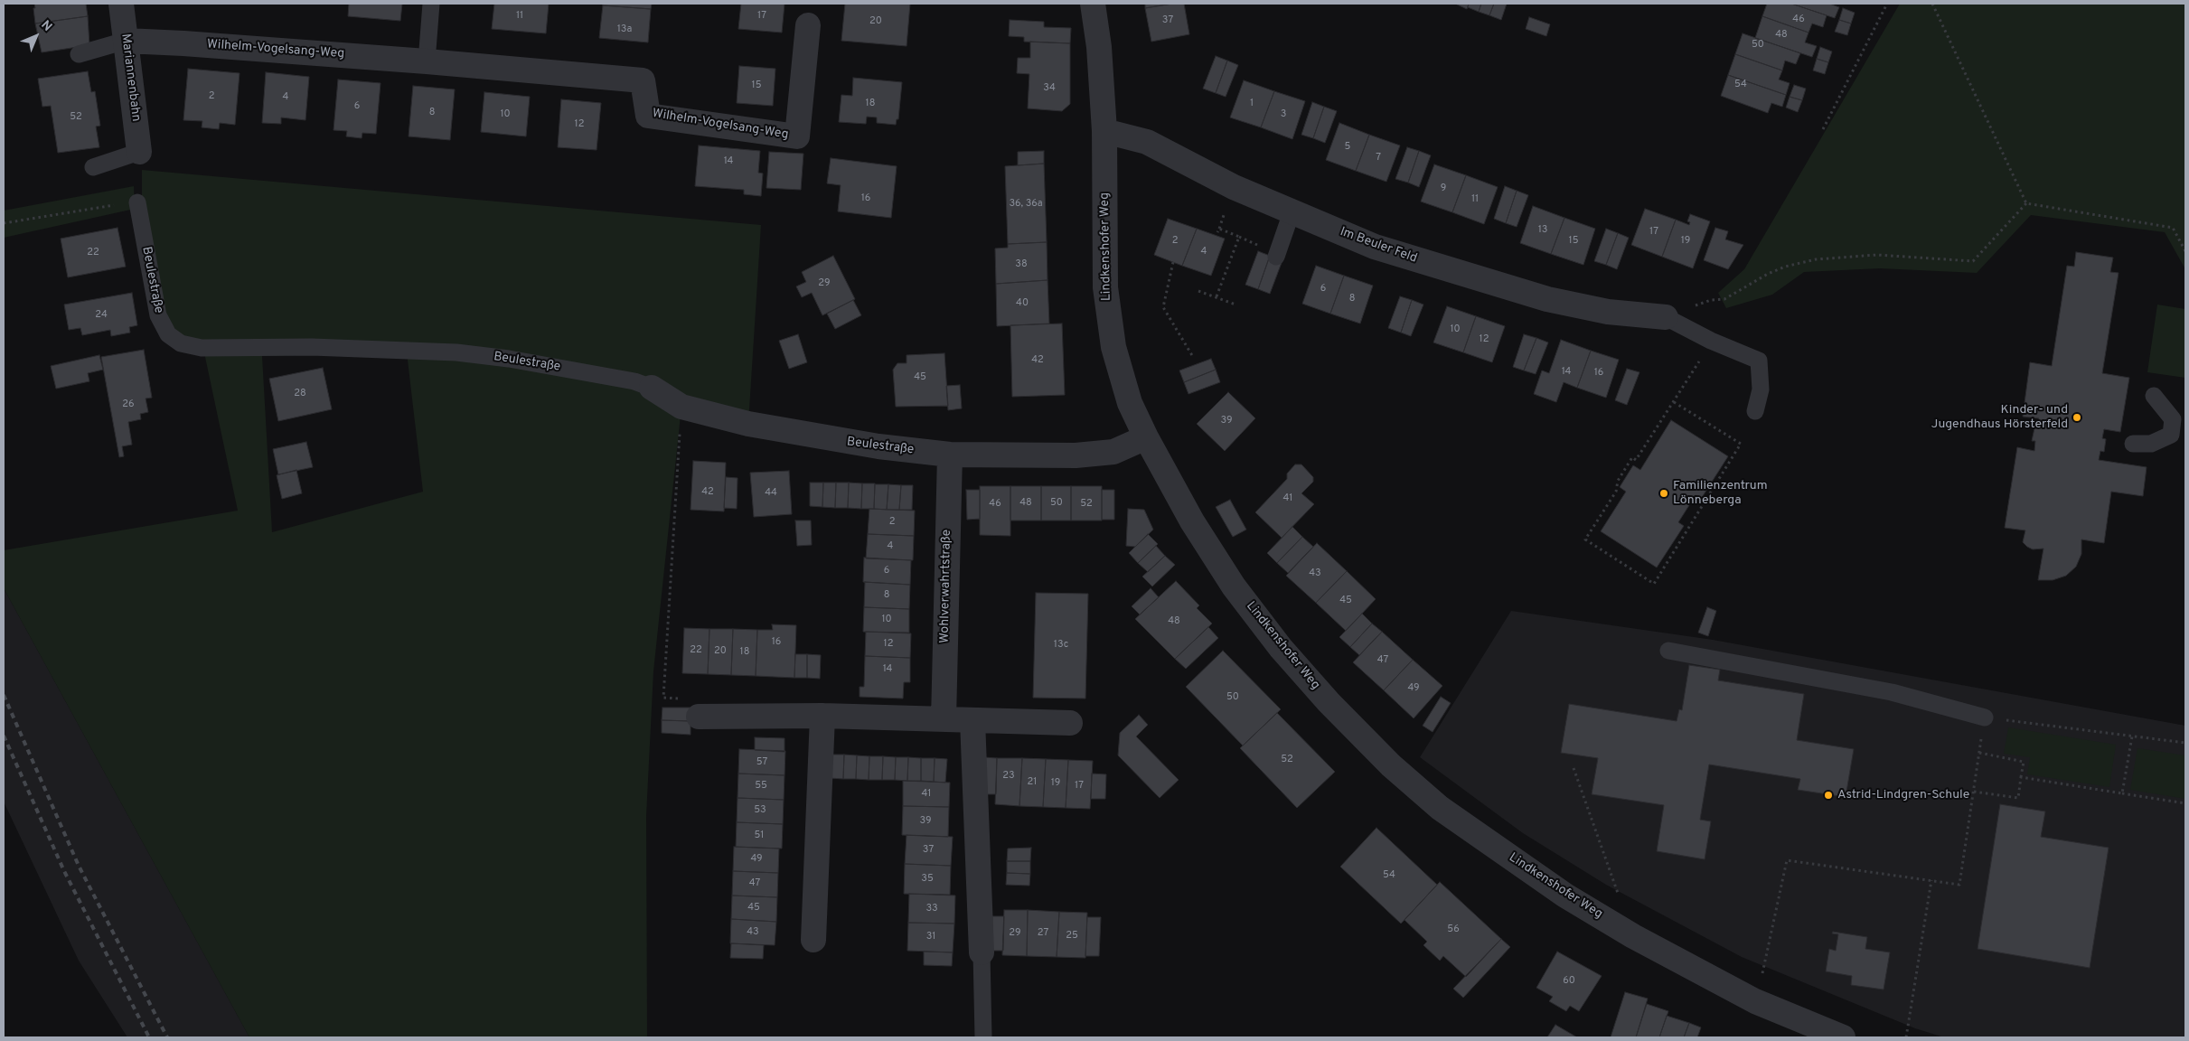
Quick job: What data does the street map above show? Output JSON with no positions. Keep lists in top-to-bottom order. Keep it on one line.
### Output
{"streets":{"street":["Wilhelm-Vogelsang-Weg","Mariannenbahn","Im Beuler Feld","Lindkenshofer Weg","Beulestraße","Wohlverwahrtstraße"]},"crossings":[["Wilhelm-Vogelsang-Weg","Mariannenbahn"],["Im Beuler Feld","Lindkenshofer Weg"],["Lindkenshofer Weg","Beulestraße"],["Beulestraße","Wohlverwahrtstraße"]],"places":["Kinder- und Jugendhaus Hörsterfeld","Familienzentrum Lönneberga","Astrid-Lindgren-Schule"],"house_numbers":["11","17","46","37","20","13a","48","50","54","15","34","2","4","18","1","6","8","10","3","52","12","5","7","14","9","16","11","36, 36a","13","17","2","15","19","4","22","38","29","6","8","40","24","10","12","42","14","16","45","28","26","39","42","44","41","48","50","46","52","2","4","6","43","8","45","10","48","16","12","13c","22","20","18","47","14","49","50","52","57","23","21","19","55","17","41","53","39","51","37","49","54","35","47","45","33","56","43","29","27","25","31","60"],"north":"top right"}
